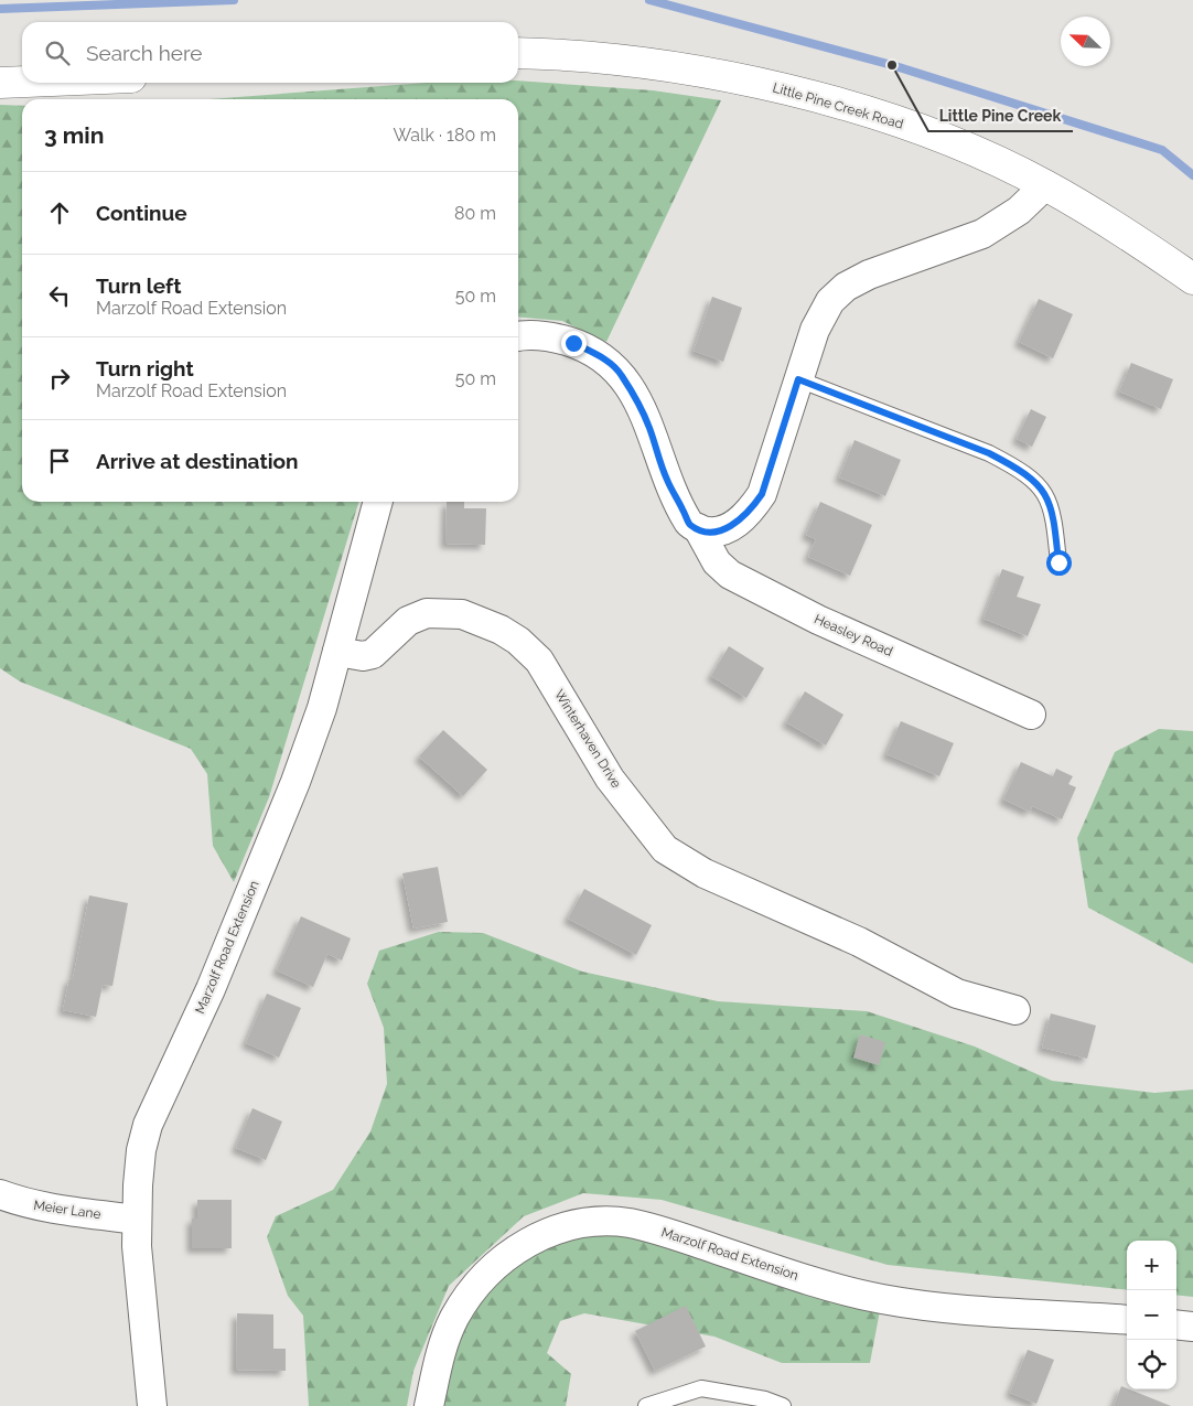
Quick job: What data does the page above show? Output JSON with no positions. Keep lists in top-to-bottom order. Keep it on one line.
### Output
{"streets":{"street":["Little Pine Creek Road","Heasley Road","Winterhaven Drive","Marzolf Road Extension","Meier Lane"]},"crossings":[["Winterhaven Drive","Marzolf Road Extension"],["Marzolf Road Extension","Meier Lane"]],"places":["Little Pine Creek"],"north":"top left","page":{"search":"Search here","heading":["3 min","Walk · 180 m"],"list":[["Continue","80 m"],["Turn left","Marzolf Road Extension","50 m"],["Turn right","Marzolf Road Extension","50 m"],"Arrive at destination"],"map_buttons":["+","−"]}}
